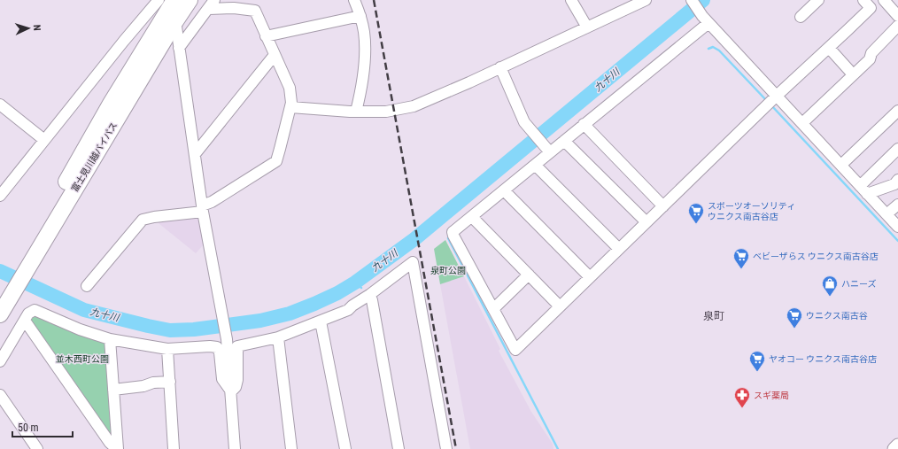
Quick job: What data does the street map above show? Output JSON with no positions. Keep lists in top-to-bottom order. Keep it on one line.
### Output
{"streets":{"highway":["富士見川越バイパス"]},"districts":["泉町"],"water":["九十川"],"parks":["泉町公園","並木西町公園"],"places":{"supermarket":["スポーツオーソリティ ウニクス南古谷店","ベビーザらス ウニクス南古谷店","ウニクス南古谷","ヤオコー ウニクス南古谷店"],"shop":["ハニーズ"],"pharmacy":["スギ薬局"]},"scale_bar":"50 m","north":"right"}
